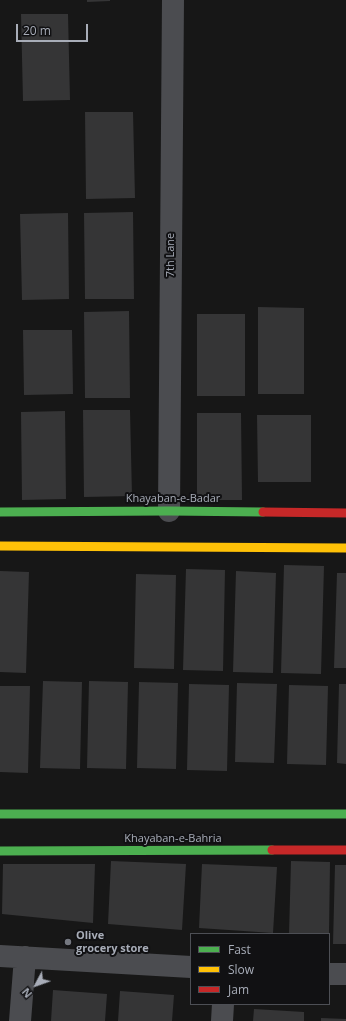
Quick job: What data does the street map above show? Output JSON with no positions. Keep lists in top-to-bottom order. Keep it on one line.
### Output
{"streets":{"main road":["Khayaban-e-Badar","Khayaban-e-Bahria"],"street":["7th Lane"]},"crossings":[["7th Lane","Khayaban-e-Badar"]],"places":["Olive grocery store"],"legend":["Fast","Slow","Jam"],"scale_bar":"20 m","north":"bottom left"}
